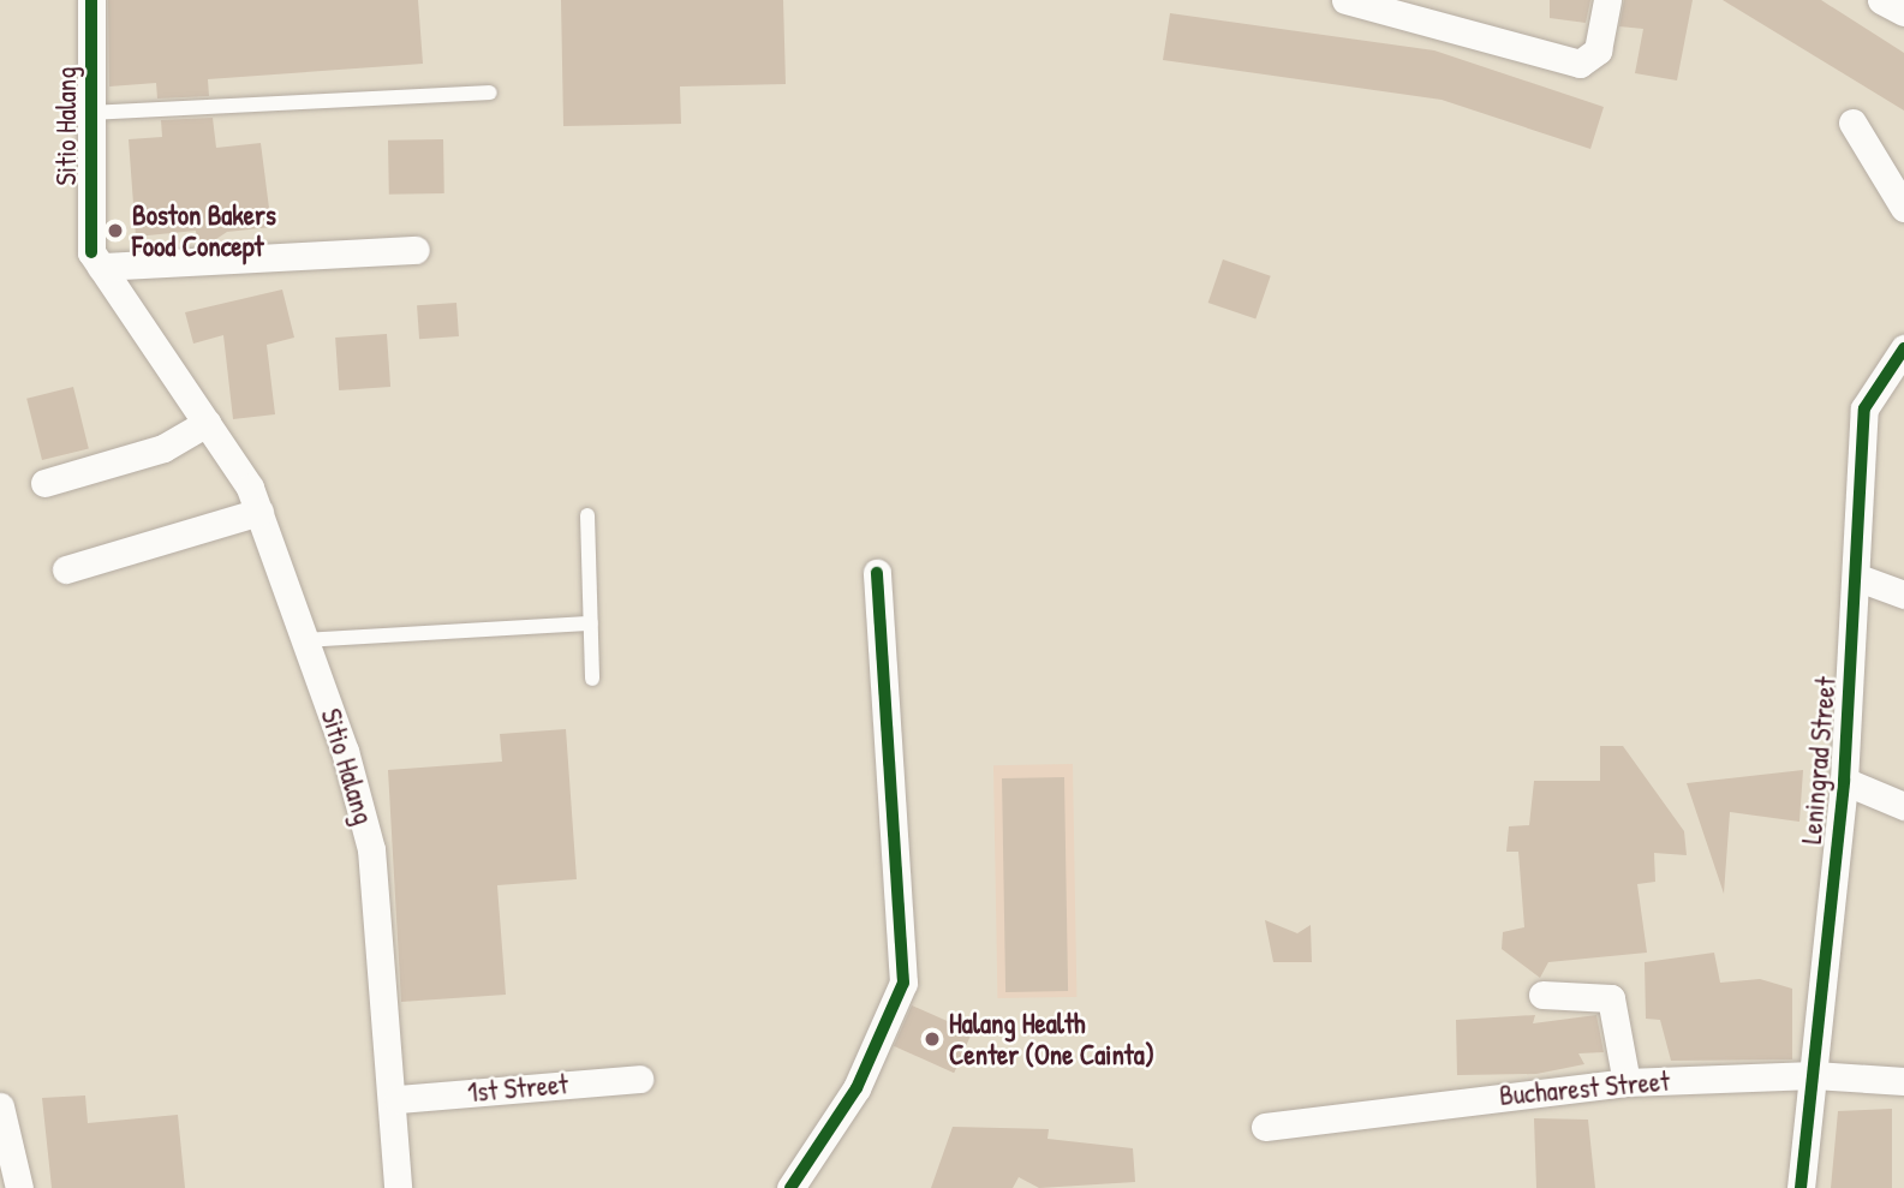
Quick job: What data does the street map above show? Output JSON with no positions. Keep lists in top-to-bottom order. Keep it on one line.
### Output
{"streets":{"street":["Sitio Halang","Leningrad Street","1st Street","Bucharest Street"]},"crossings":[["Sitio Halang","1st Street"],["Leningrad Street","Bucharest Street"]],"places":["Boston Bakers Food Concept","Halang Health Center (One Cainta)"]}
